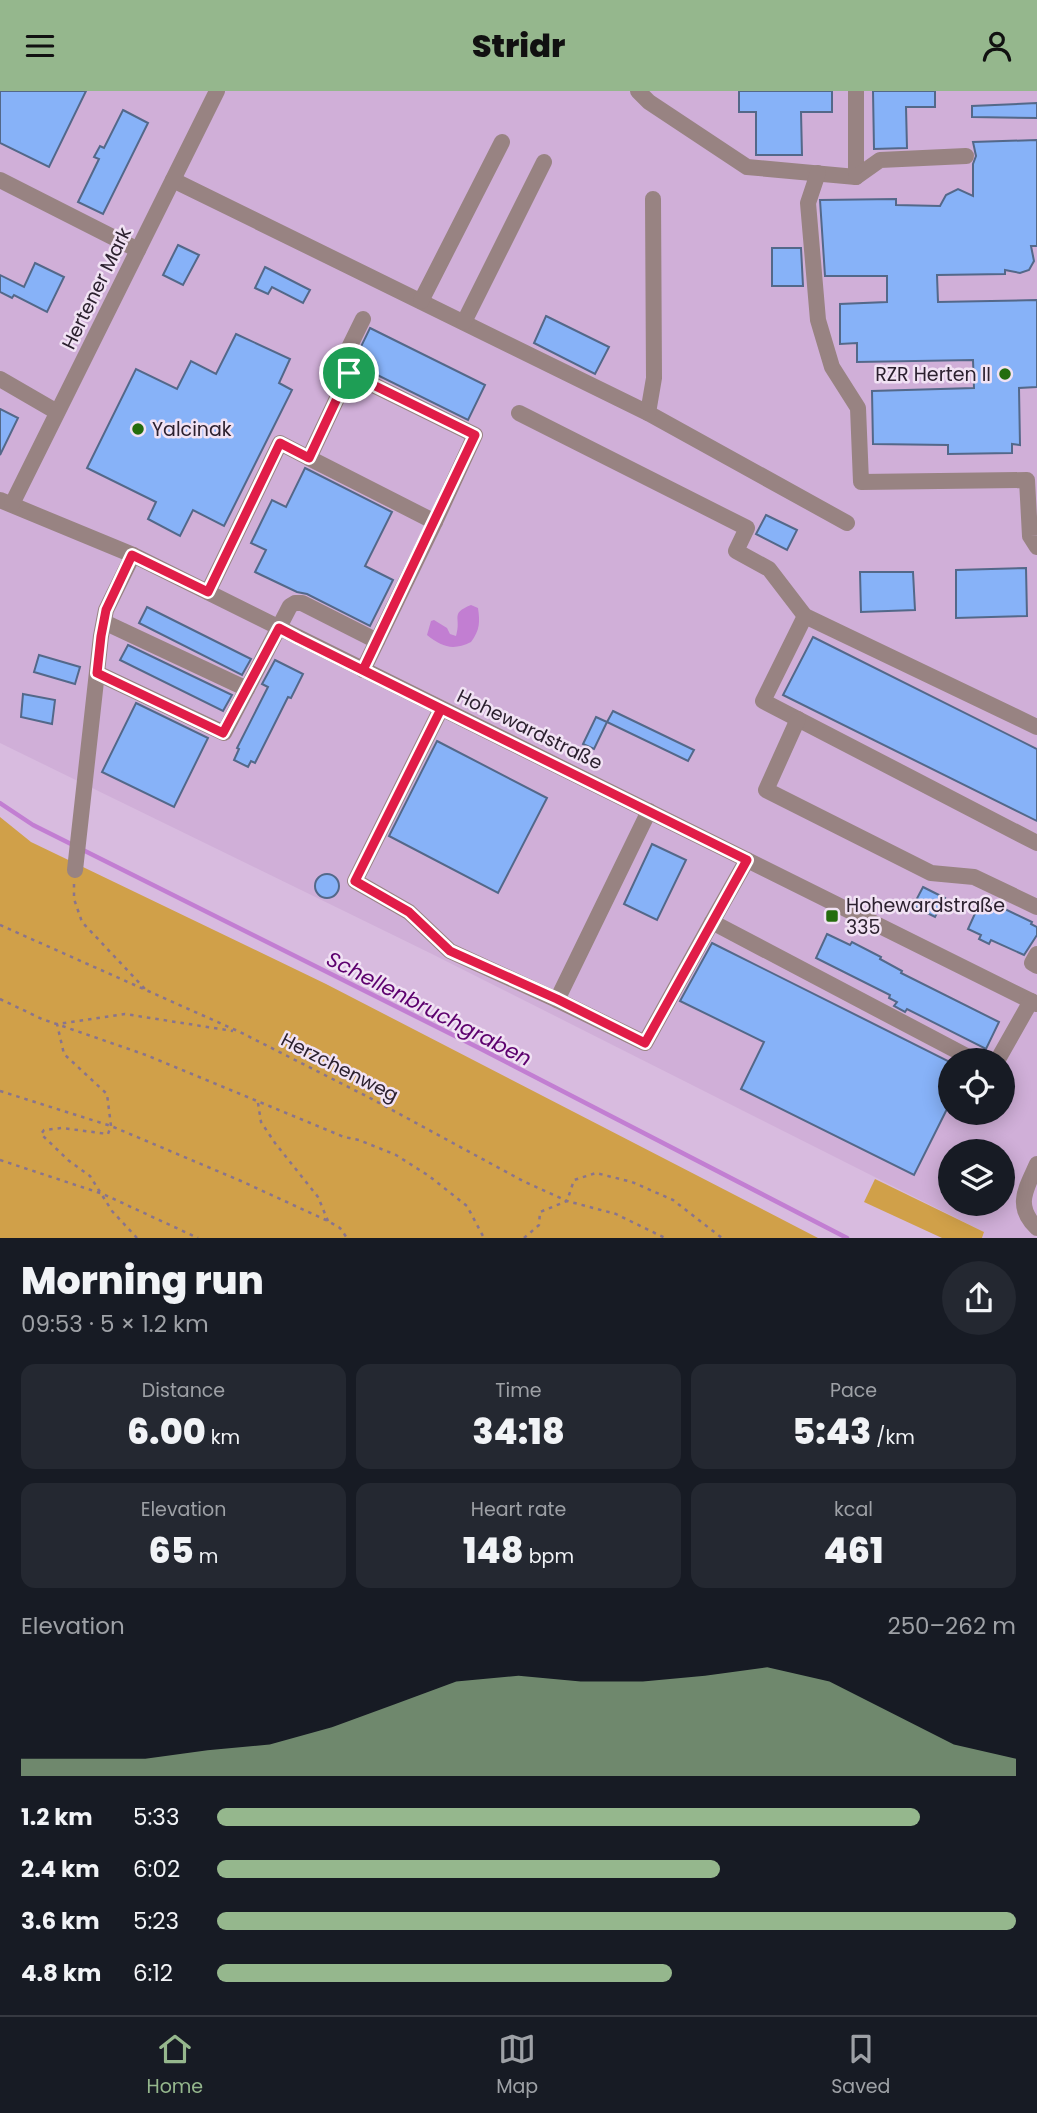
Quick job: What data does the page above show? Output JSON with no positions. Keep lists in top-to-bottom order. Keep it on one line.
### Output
{"streets":{"street":["Hertener Mark","Hohewardstraße"],"path":["Herzchenweg"]},"crossings":[["Hertener Mark","Hohewardstraße"]],"water":["Schellenbruchgraben"],"places":{"other":["RZR Herten II","Yalcinak"],"transit":["Hohewardstraße 335"]},"page":{"header":"Stridr","heading":["Morning run","09:53 · 5 × 1.2 km"],"stats":[["Distance","6.00 km"],["Time","34:18"],["Pace","5:43 /km"],["Elevation","65 m"],["Heart rate","148 bpm"],["kcal","461"]],"chart":["Elevation","250–262 m"],"list":[{"name":"1.2 km","note":"5:33"},{"name":"2.4 km","note":"6:02"},{"name":"3.6 km","note":"5:23"},{"name":"4.8 km","note":"6:12"}],"tabs":["Home","Map","Saved"]}}
